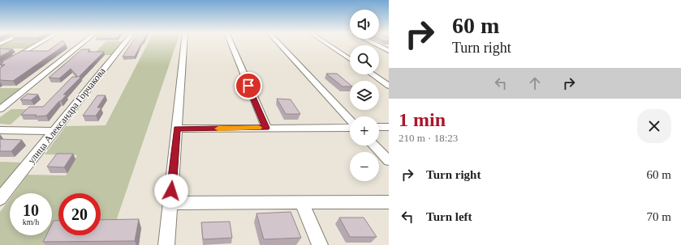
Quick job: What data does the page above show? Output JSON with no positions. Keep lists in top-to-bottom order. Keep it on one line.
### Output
{"streets":{"street":["улица Александра Горчакова"]},"page":{"turn":["60 m","Turn right"],"map_buttons":["+","−"],"heading":["1 min","210 m · 18:23"],"list":[{"name":"Turn right","value":"60 m"},{"name":"Turn left","value":"70 m"}],"speed":"10 km/h","limit":"20"}}
